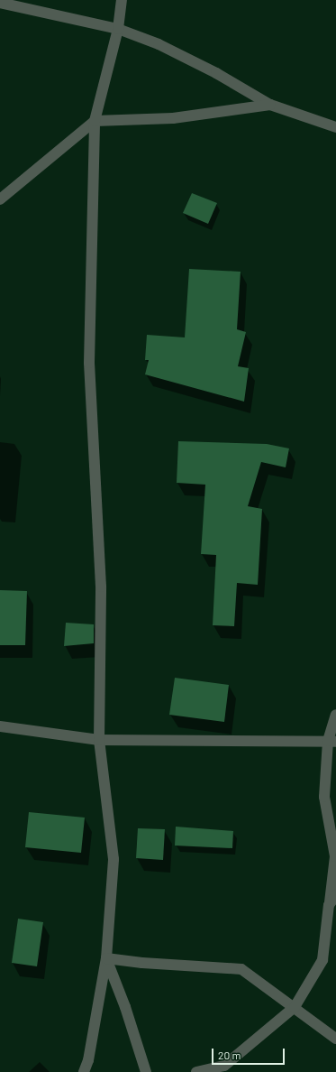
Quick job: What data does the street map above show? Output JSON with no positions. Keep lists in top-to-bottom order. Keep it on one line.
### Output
{"scale_bar":"20 m"}
